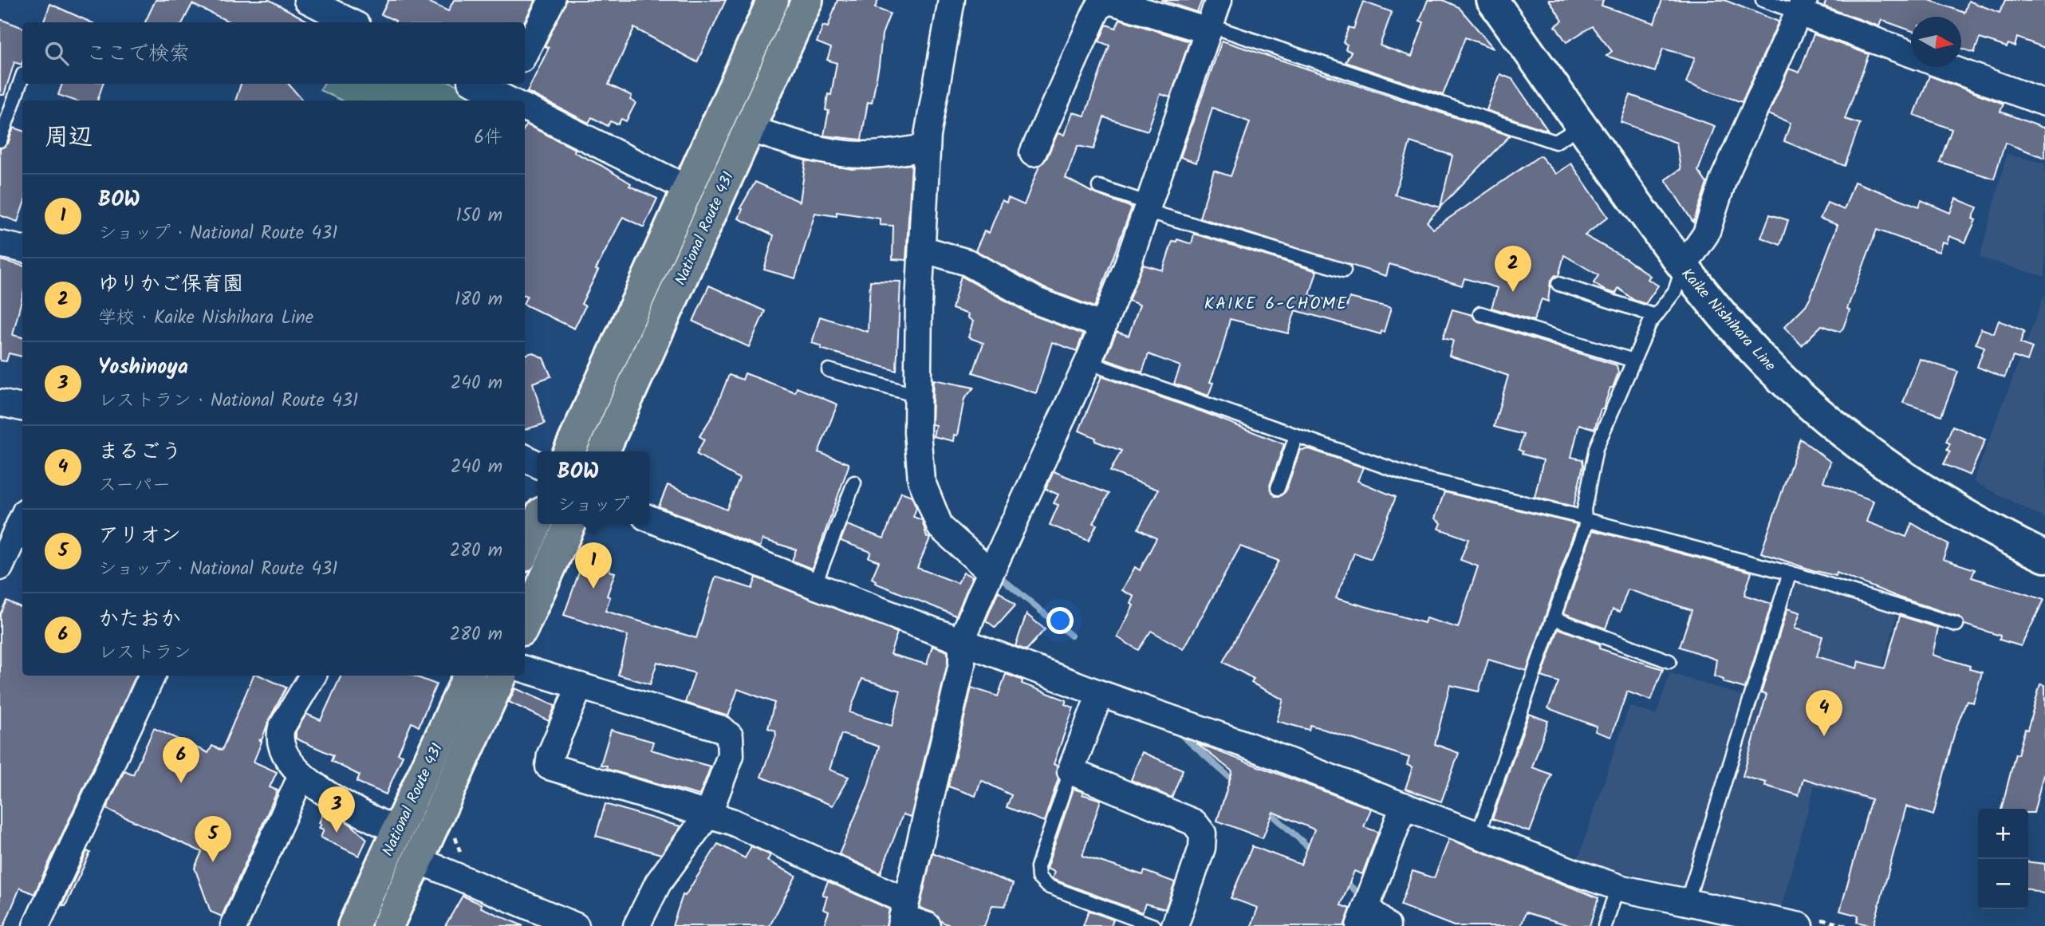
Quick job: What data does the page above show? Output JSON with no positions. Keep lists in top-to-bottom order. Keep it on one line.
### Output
{"streets":{"highway":["National Route 431"],"main road":["Kaike Nishihara Line"]},"districts":["KAIKE 6-CHOME"],"north":"right","page":{"search":"ここで検索","heading":["周辺","6件"],"list":[{"mark":"1","name":"BOW","note":"ショップ · National Route 431","value":"150 m"},{"mark":"2","name":"ゆりかご保育園","note":"学校 · Kaike Nishihara Line","value":"180 m"},{"mark":"3","name":"Yoshinoya","note":"レストラン · National Route 431","value":"240 m"},{"mark":"4","name":"まるごう","note":"スーパー","value":"240 m"},{"mark":"5","name":"アリオン","note":"ショップ · National Route 431","value":"280 m"},{"mark":"6","name":"かたおか","note":"レストラン","value":"280 m"}],"pins":["2","1","4","6","3","5"],"popup":["BOW","ショップ"],"map_buttons":["+","−"]}}
